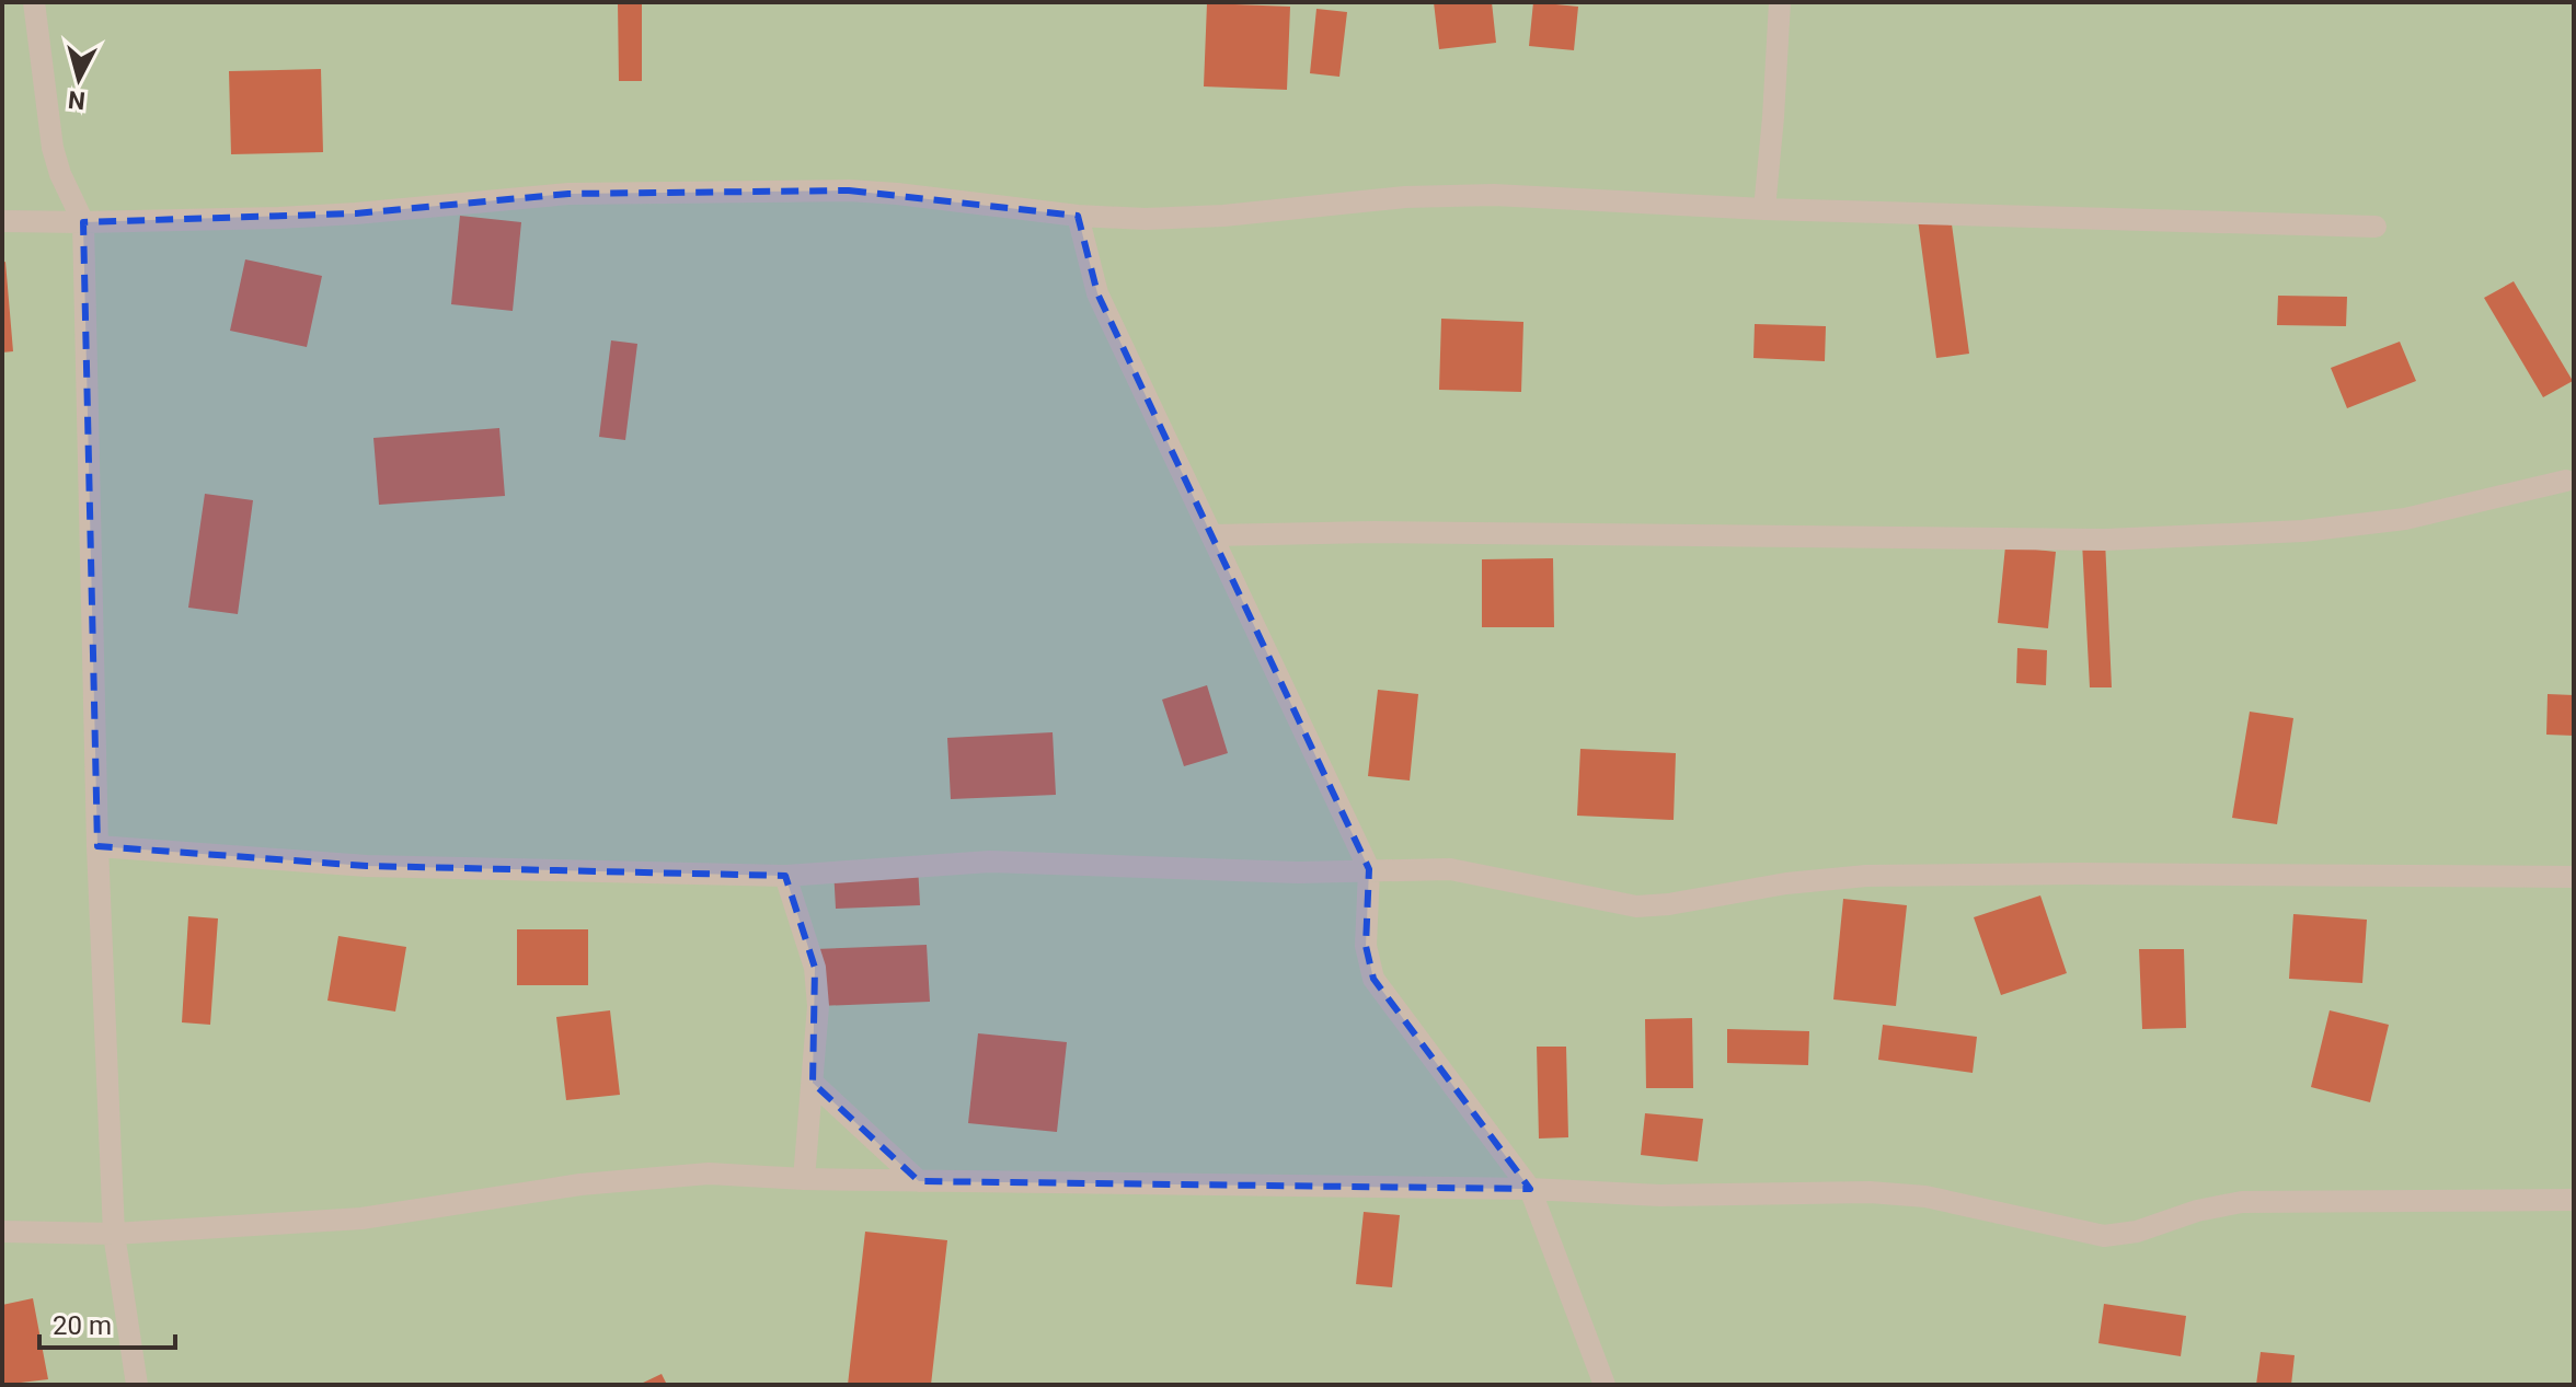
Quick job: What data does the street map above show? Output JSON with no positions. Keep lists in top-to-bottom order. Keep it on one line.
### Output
{"scale_bar":"20 m","north":"bottom"}
